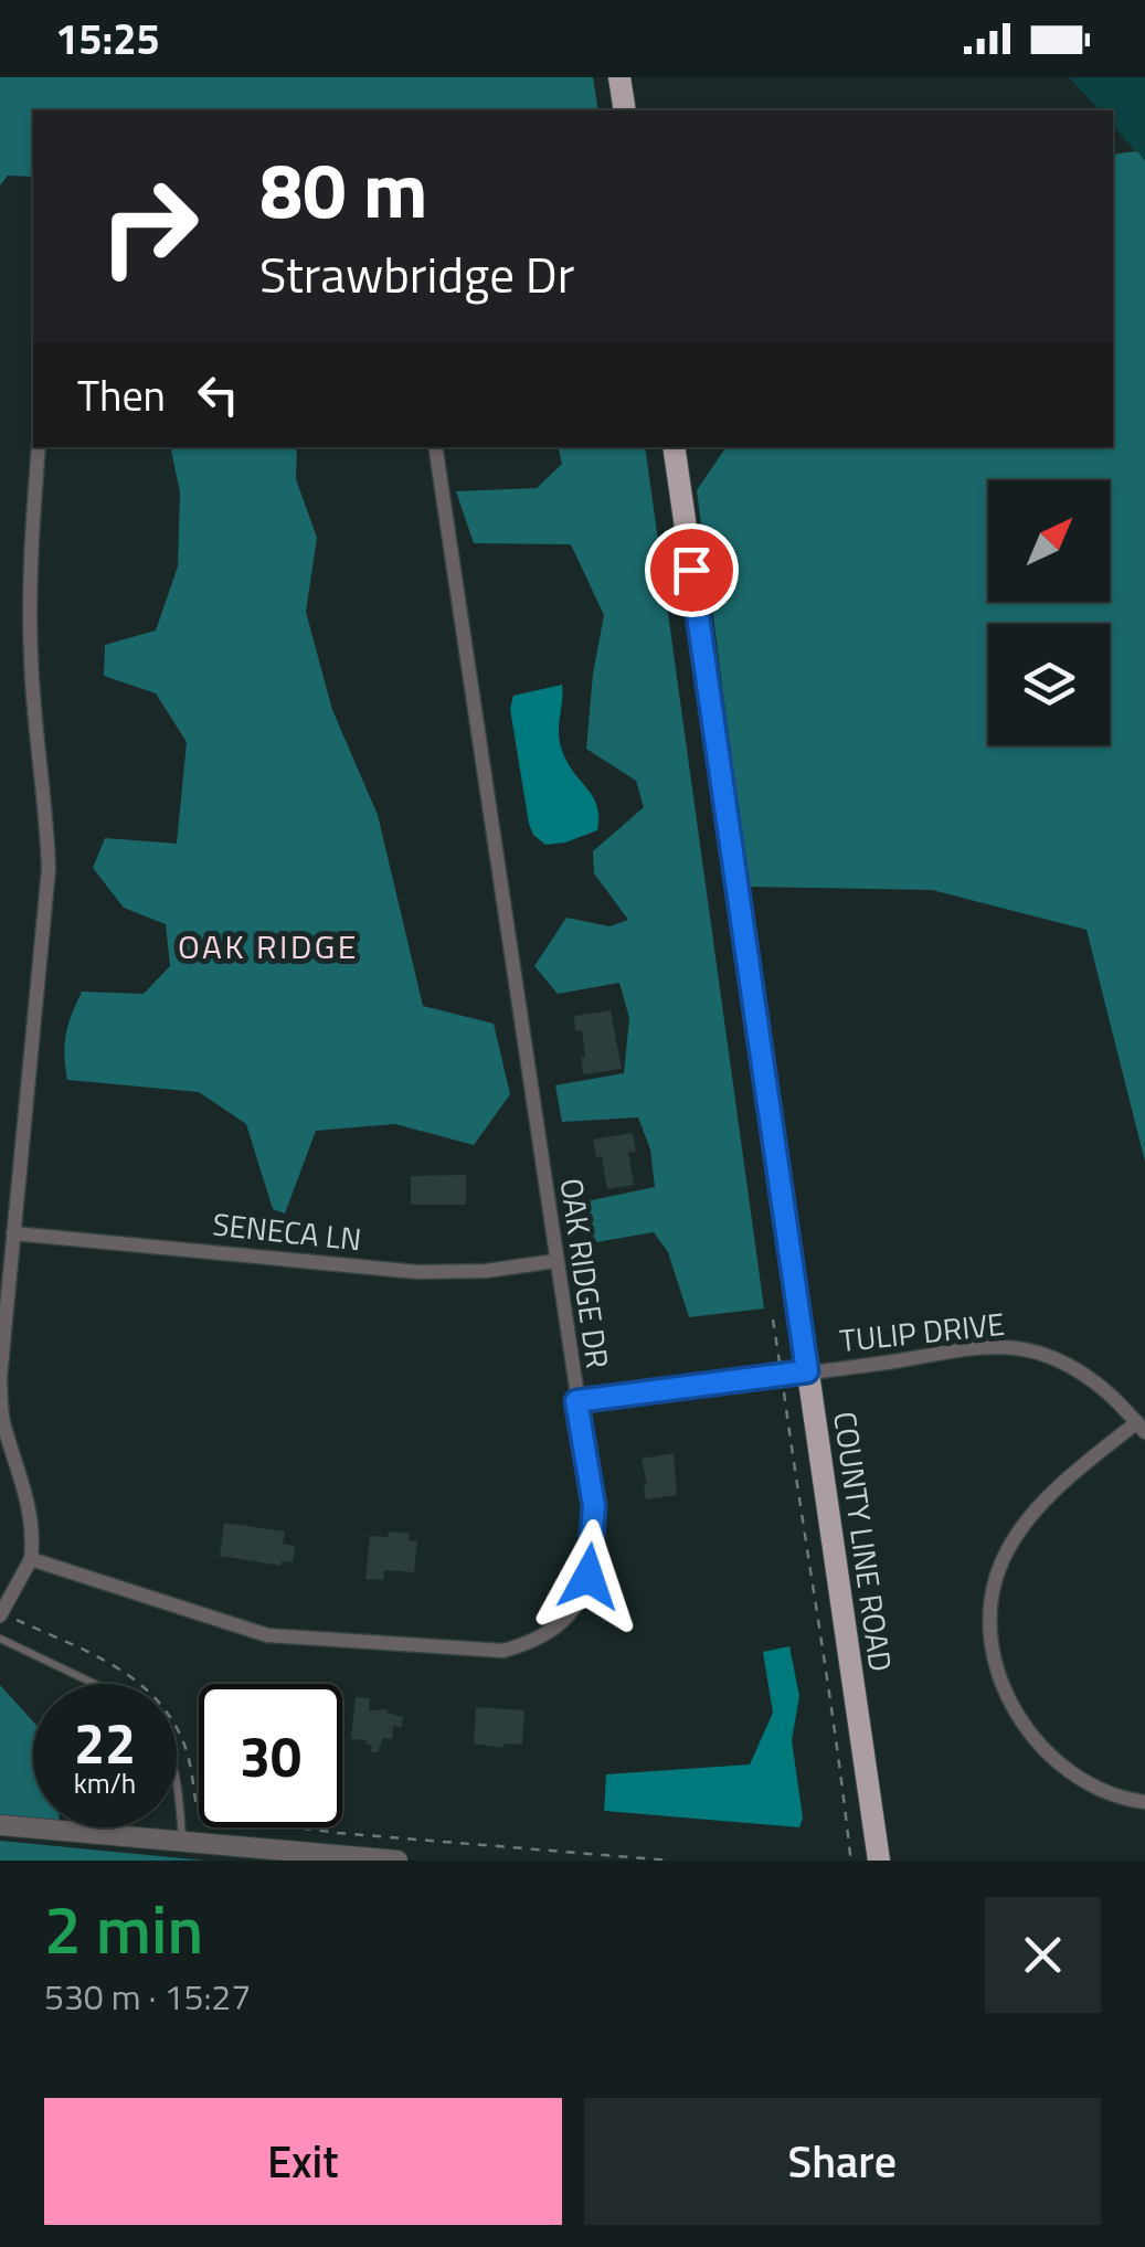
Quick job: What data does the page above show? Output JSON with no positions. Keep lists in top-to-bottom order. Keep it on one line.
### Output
{"streets":{"main road":["COUNTY LINE ROAD"],"street":["SENECA LN","OAK RIDGE DR","TULIP DRIVE"]},"crossings":[["SENECA LN","OAK RIDGE DR"],["OAK RIDGE DR","TULIP DRIVE"],["TULIP DRIVE","COUNTY LINE ROAD"]],"districts":["OAK RIDGE"],"north":"top right","page":{"status":"15:25","turn":["80 m","Strawbridge Dr"],"then":"Then","speed":"22 km/h","limit":"30","heading":["2 min","530 m · 15:27"],"buttons":["Exit","Share"]}}
